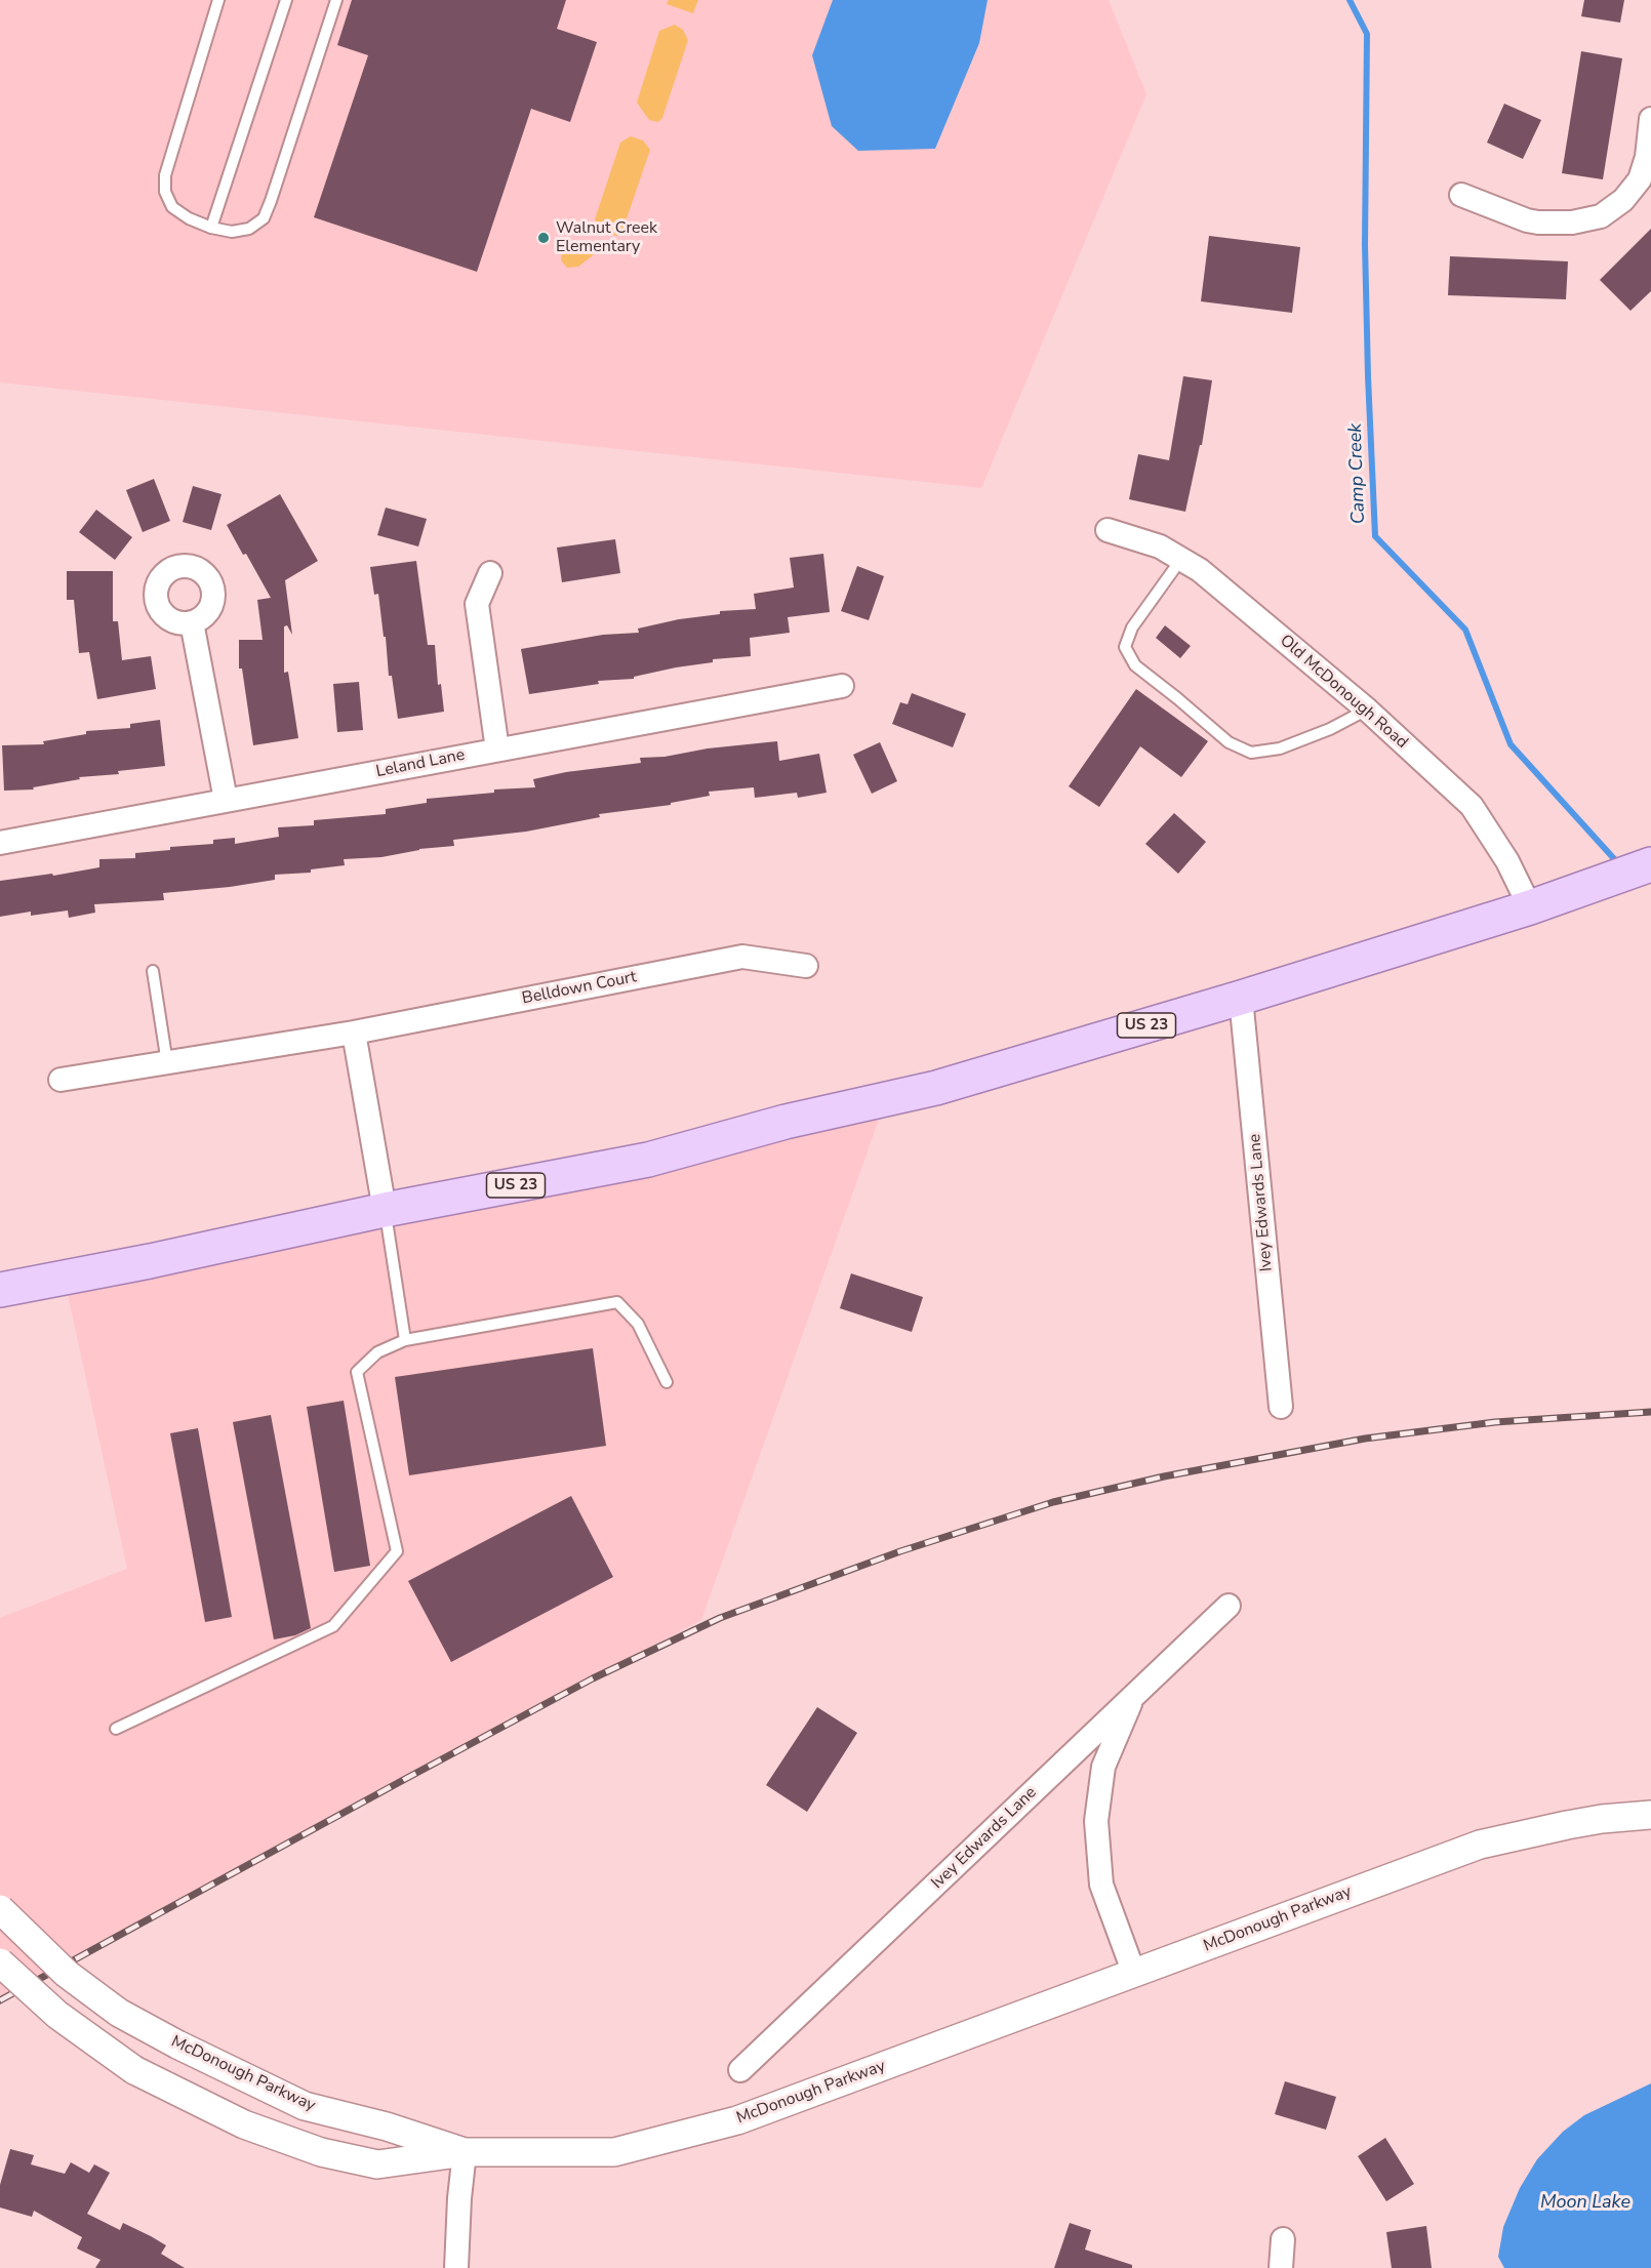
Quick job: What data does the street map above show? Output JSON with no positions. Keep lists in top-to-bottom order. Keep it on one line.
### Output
{"streets":{"main road":["US 23"],"street":["Old McDonough Road","Leland Lane","Belldown Court","Ivey Edwards Lane","McDonough Parkway"]},"crossings":[["Old McDonough Road","US 23"],["US 23","Ivey Edwards Lane"]],"water":["Camp Creek","Moon Lake"],"places":["Walnut Creek Elementary"]}
